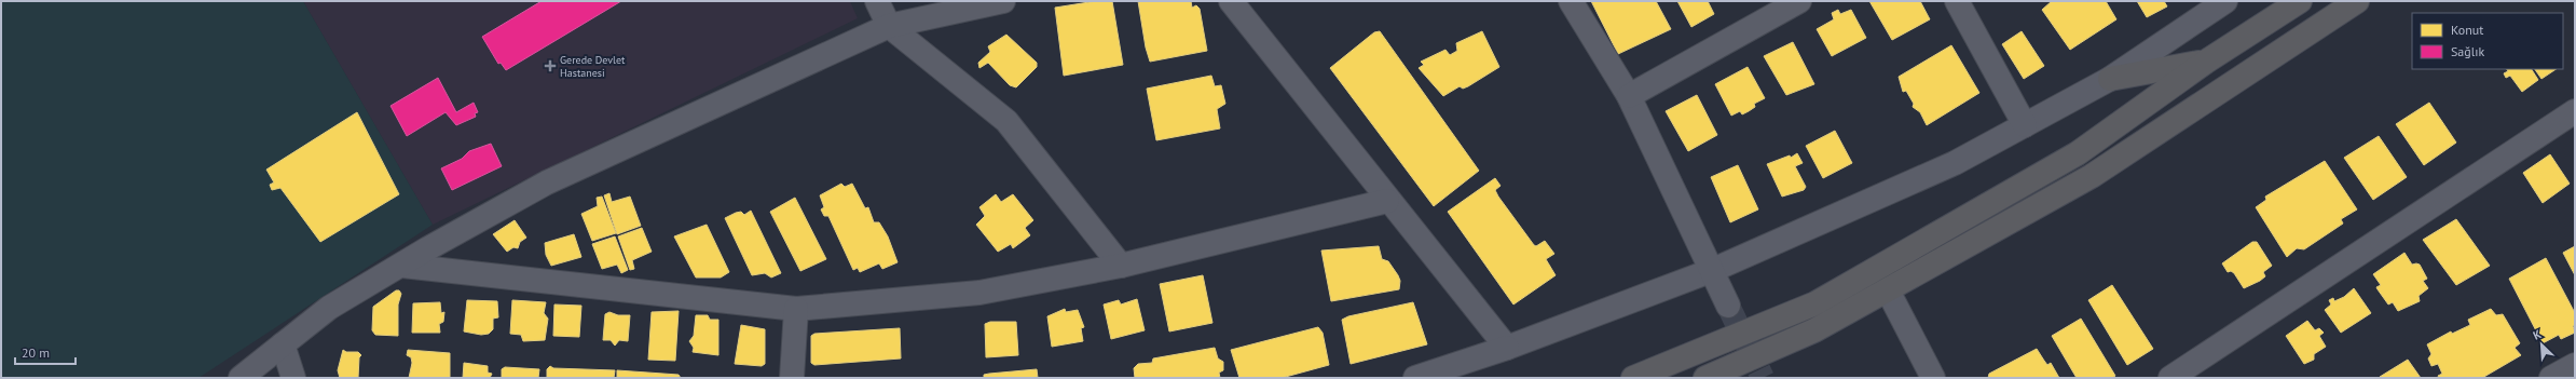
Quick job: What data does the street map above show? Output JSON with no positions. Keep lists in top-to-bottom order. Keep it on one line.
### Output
{"places":{"health":["Gerede Devlet Hastanesi"]},"legend":["Konut","Sağlık"],"scale_bar":"20 m","north":"top left"}
